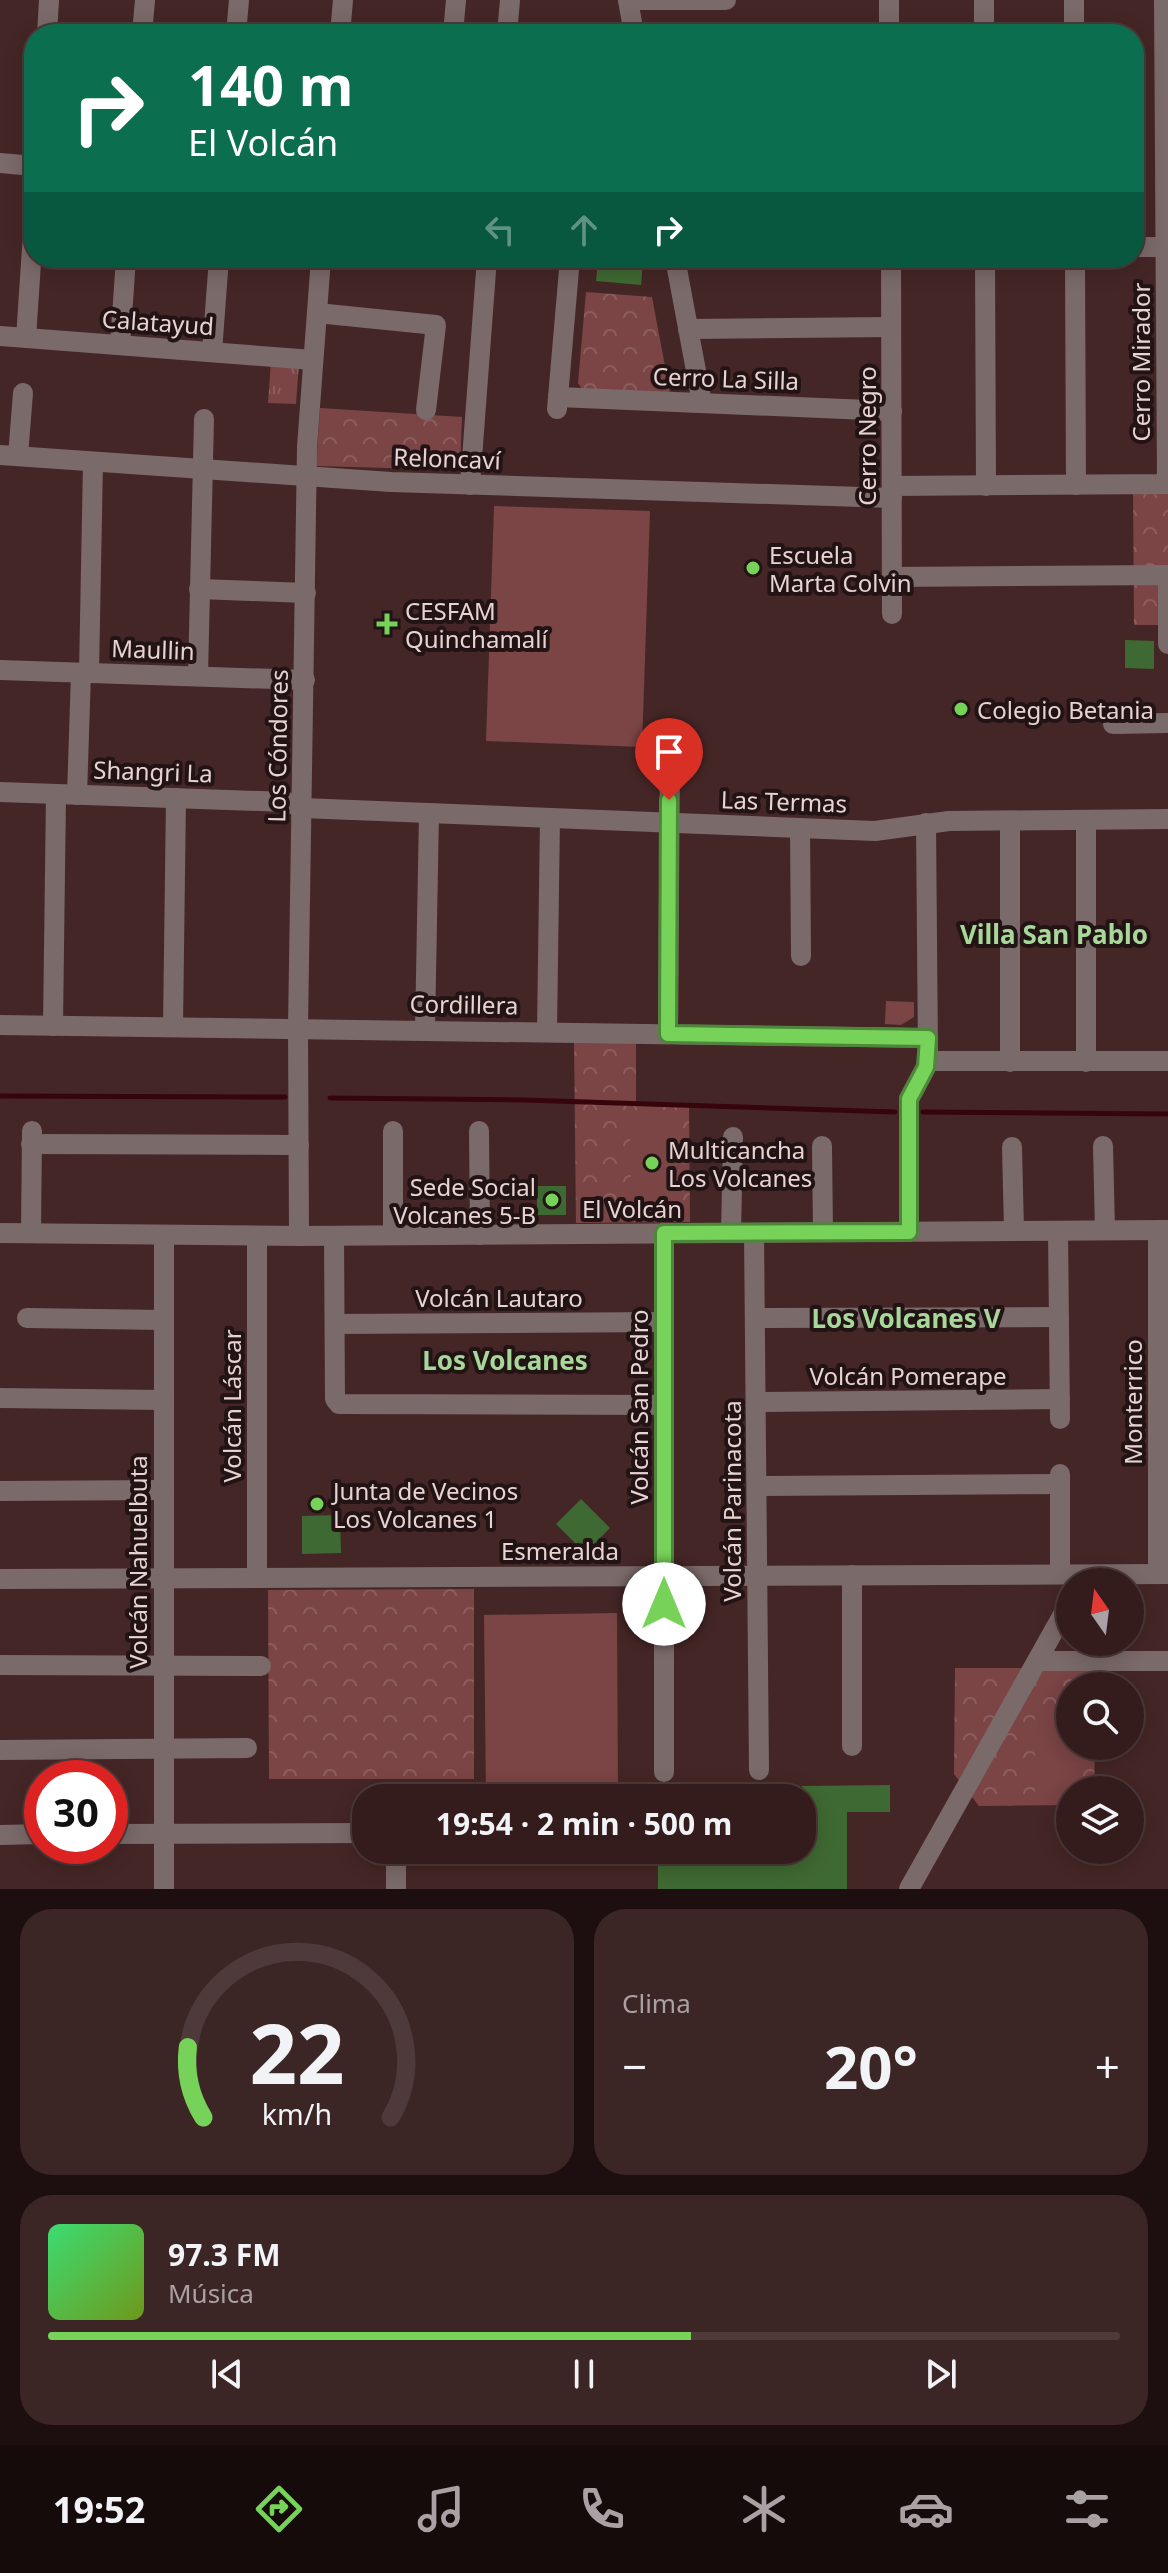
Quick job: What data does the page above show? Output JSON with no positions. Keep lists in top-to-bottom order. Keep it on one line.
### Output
{"streets":{"street":["Calatayud","Cerro Mirador","Cerro La Silla","Cerro Negro","Reloncaví","Maullin","Los Cóndores","Shangri La","Las Termas","Cordillera","El Volcán","Volcán Lautaro","Volcán Pomerape","Monterrico","Volcán Láscar","Volcán San Pedro","Volcán Parinacota","Esmeralda","Volcán Nahuelbuta"]},"crossings":[["Calatayud","Los Cóndores"],["Cerro Mirador","Reloncaví"],["Cerro La Silla","Cerro Negro"],["Cerro Negro","Reloncaví"],["Reloncaví","Los Cóndores"],["Maullin","Los Cóndores"],["Los Cóndores","Shangri La"],["Los Cóndores","Las Termas"],["Los Cóndores","Cordillera"],["Los Cóndores","El Volcán"],["Shangri La","Las Termas"],["El Volcán","Monterrico"],["El Volcán","Volcán Láscar"],["El Volcán","Volcán San Pedro"],["El Volcán","Volcán Parinacota"],["El Volcán","Volcán Nahuelbuta"],["Volcán Lautaro","Volcán San Pedro"],["Volcán Pomerape","Volcán Parinacota"],["Volcán Láscar","Esmeralda"],["Volcán San Pedro","Esmeralda"],["Volcán Parinacota","Esmeralda"],["Esmeralda","Volcán Nahuelbuta"]],"districts":["Villa San Pablo","Los Volcanes V","Los Volcanes"],"places":{"other":["Escuela Marta Colvin","Colegio Betania","Multicancha Los Volcanes","Sede Social Volcanes 5-B","Junta de Vecinos Los Volcanes 1"],"health":["CESFAM Quinchamalí"]},"north":"top","page":{"turn":["140 m","El Volcán"],"limit":"30","trip":"19:54 · 2 min · 500 m","tile":"Clima","heat":["−","20°","+"],"song":["97.3 FM","Música"],"tabs":"19:52","gauge":["22","km/h"]}}
